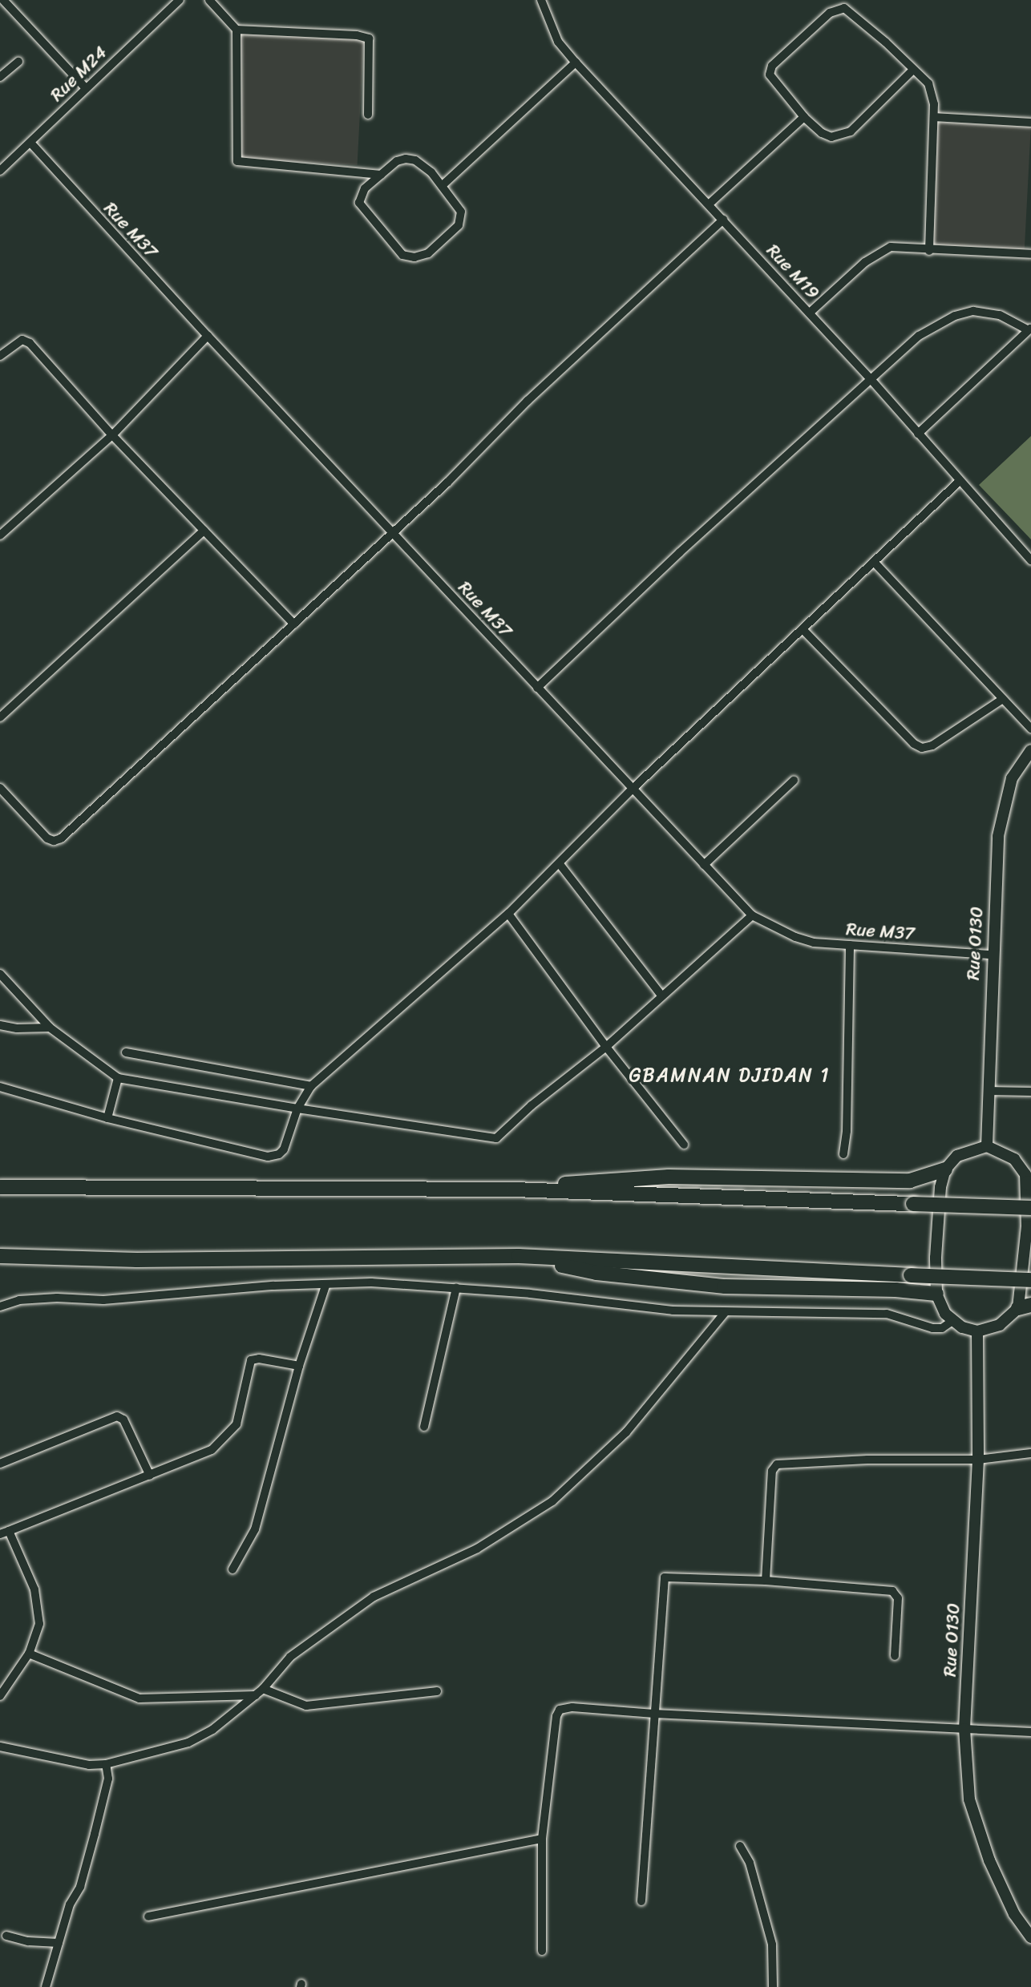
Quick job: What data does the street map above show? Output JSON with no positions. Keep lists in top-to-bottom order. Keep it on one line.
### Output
{"streets":{"street":["Rue M24","Rue M37","Rue M19","Rue O130"]},"crossings":[["Rue M24","Rue M37"],["Rue M37","Rue O130"]],"districts":["GBAMNAN DJIDAN 1"]}
